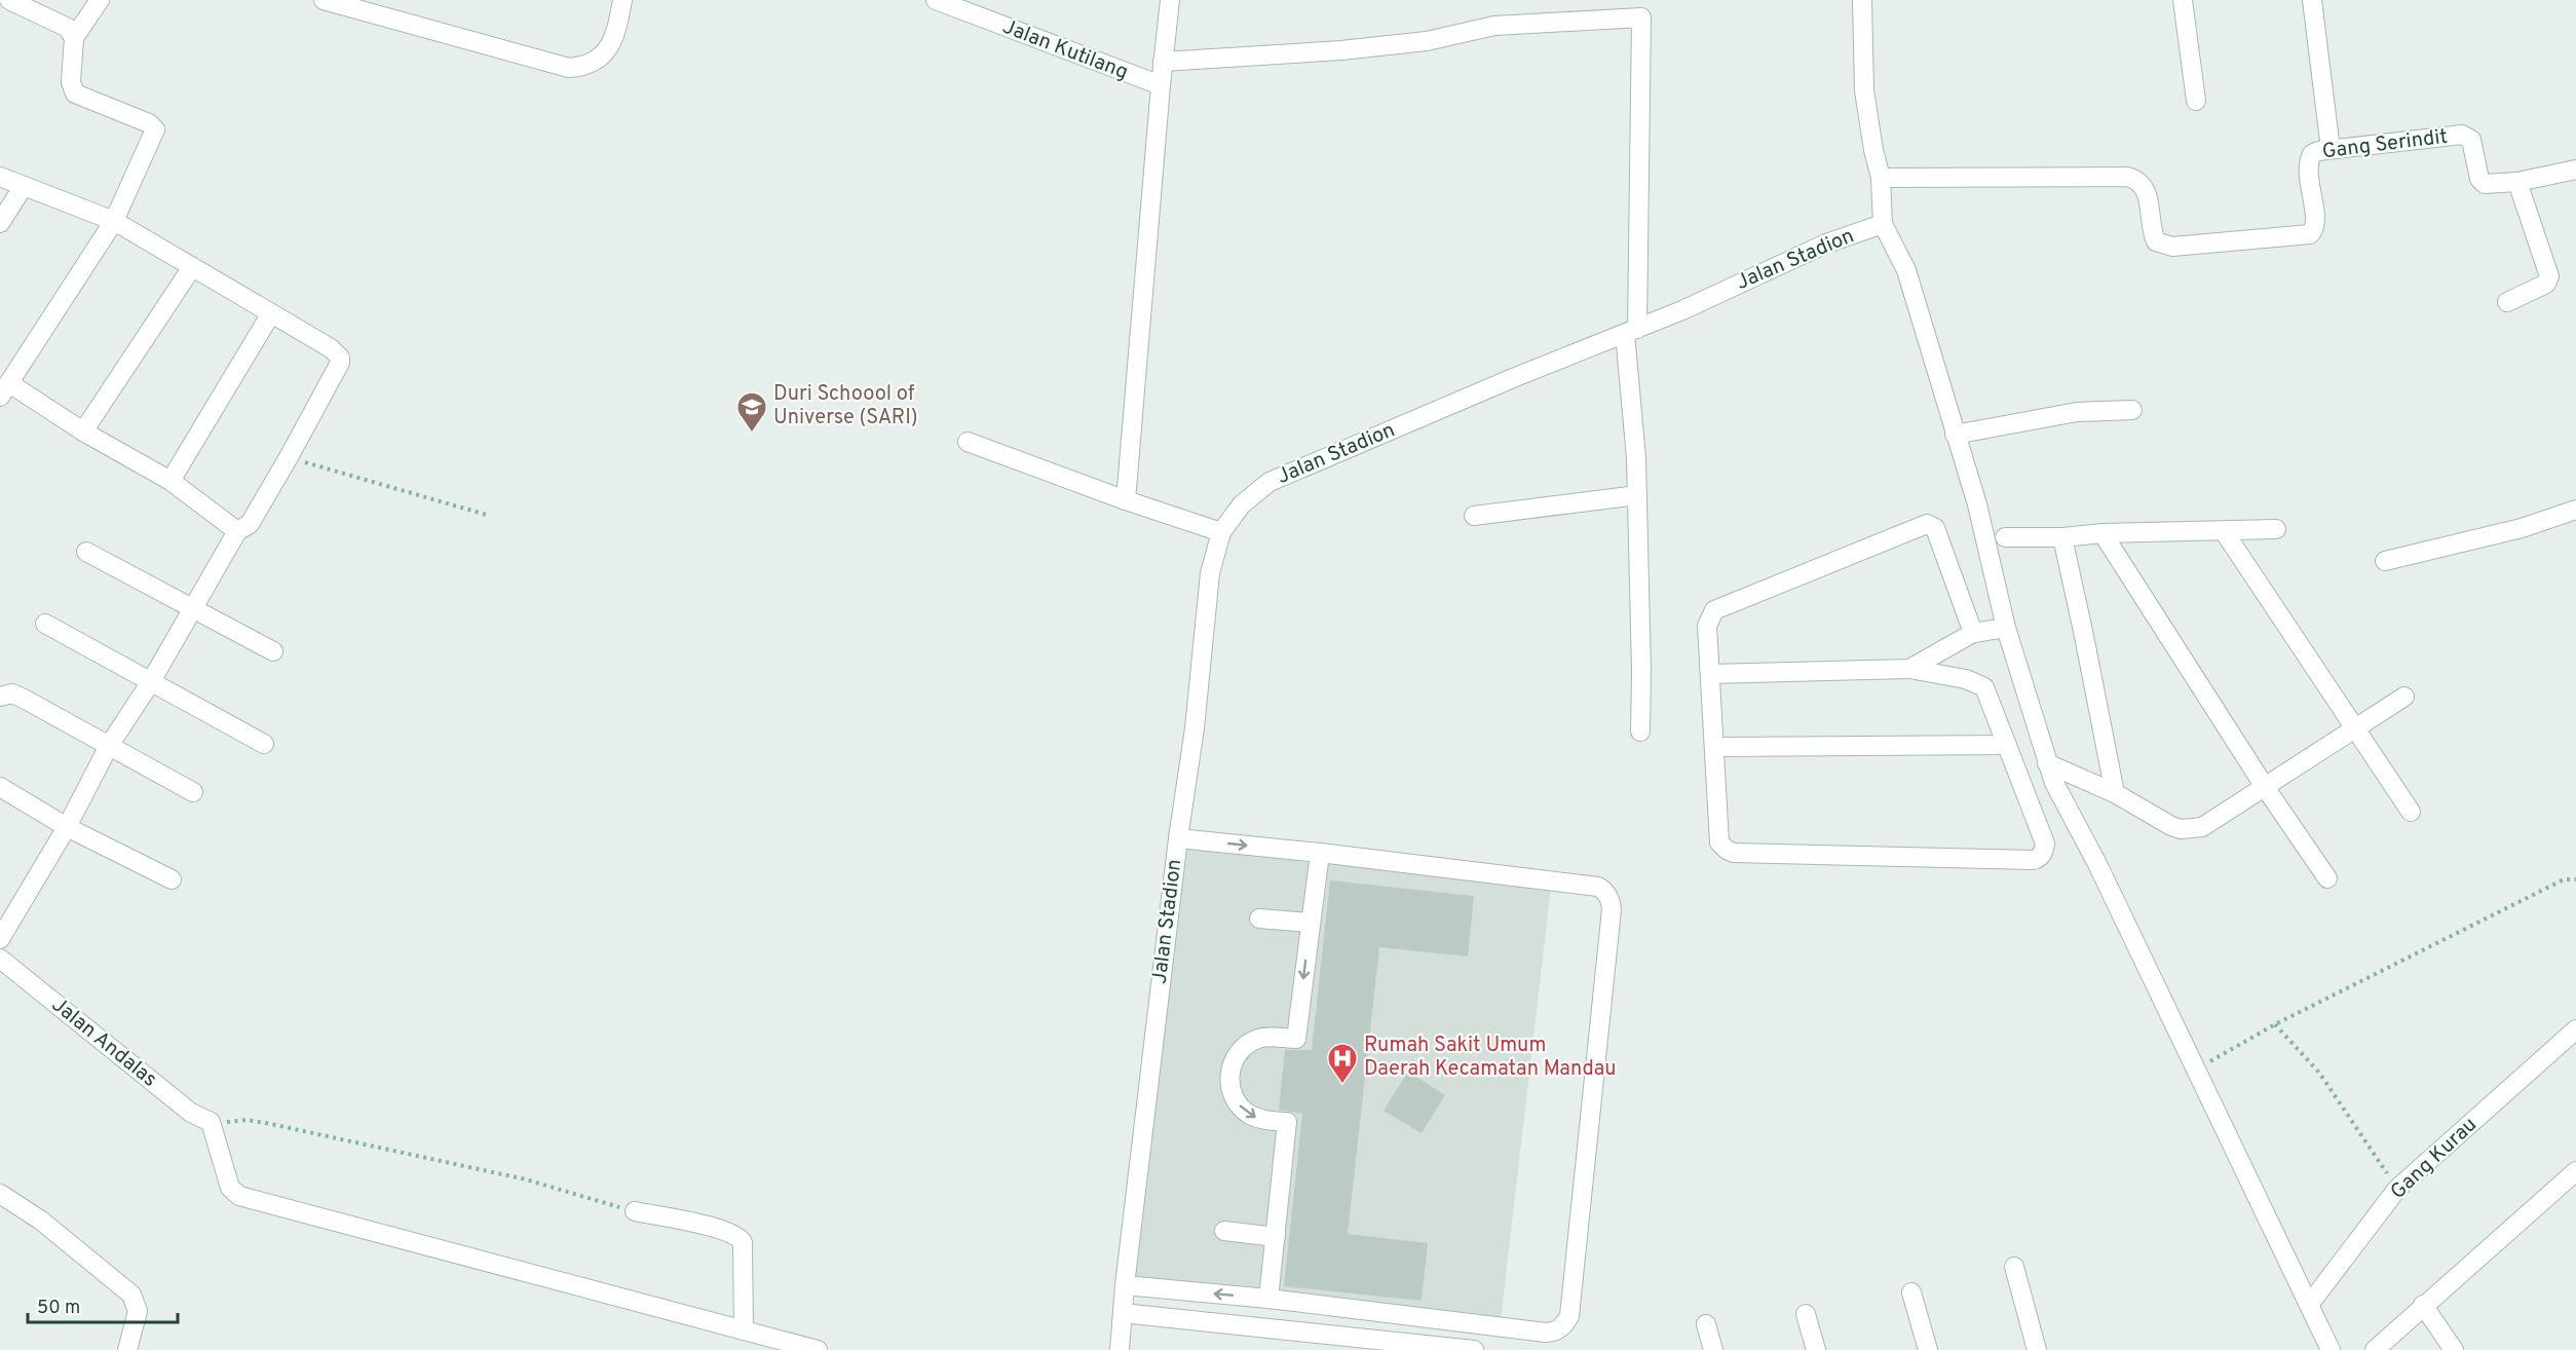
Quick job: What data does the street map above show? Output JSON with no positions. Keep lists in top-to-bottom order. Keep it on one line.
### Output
{"streets":{"street":["Jalan Kutilang","Gang Serindit","Jalan Stadion","Jalan Andalas","Gang Kurau"]},"places":{"school or university":["Duri Schoool of Universe (SARI)"],"hospital":["Rumah Sakit Umum Daerah Kecamatan Mandau"]},"scale_bar":"50 m"}
